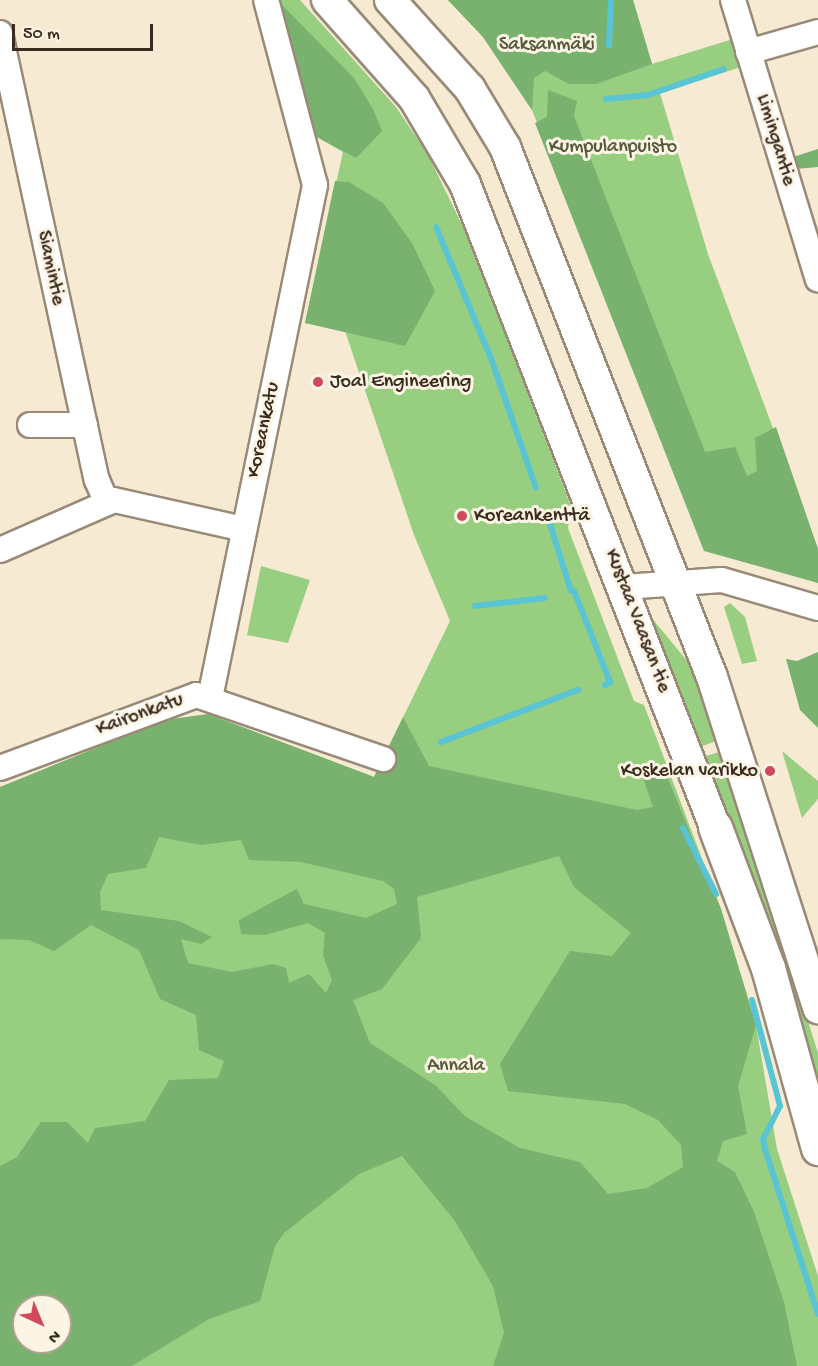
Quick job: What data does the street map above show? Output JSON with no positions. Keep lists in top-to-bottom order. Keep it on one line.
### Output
{"streets":{"highway":["Kustaa Vaasan tie"],"street":["Limingantie","Siamintie","Koreankatu","Kaironkatu"]},"crossings":[["Koreankatu","Kaironkatu"]],"parks":["Saksanmäki","Kumpulanpuisto","Annala"],"places":["Joal Engineering","Koreankenttä","Koskelan varikko"],"scale_bar":"50 m","north":"bottom right"}
